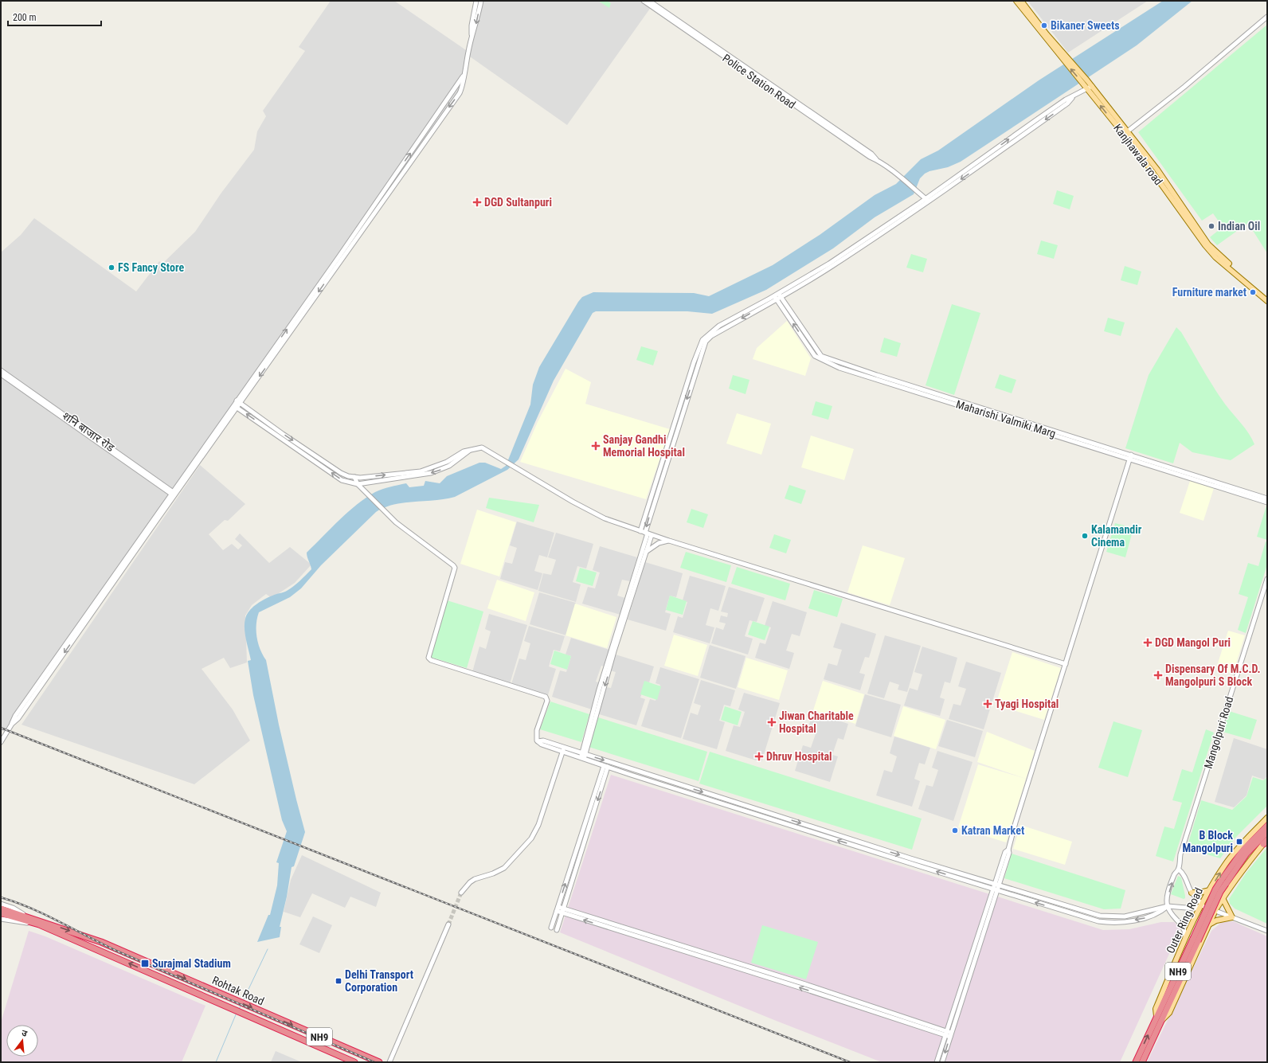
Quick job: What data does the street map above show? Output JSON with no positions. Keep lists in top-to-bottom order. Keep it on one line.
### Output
{"streets":{"highway":["Outer Ring Road","NH9","Rohtak Road"],"main road":["Kanjhawala road"],"street":["Police Station Road","Maharishi Valmiki Marg","शनि बाजार रोड","Mangolpuri Road"]},"crossings":[["Outer Ring Road","NH9"],["NH9","Rohtak Road"]],"places":{"other":["Bikaner Sweets","Indian Oil","FS Fancy Store","Furniture market","Kalamandir Cinema","Katran Market"],"health":["DGD Sultanpuri","Sanjay Gandhi Memorial Hospital","DGD Mangol Puri","Dispensary Of M.C.D. Mangolpuri S Block","Tyagi Hospital","Jiwan Charitable Hospital","Dhruv Hospital"],"transit":["B Block Mangolpuri","Surajmal Stadium","Delhi Transport Corporation"]},"scale_bar":"200 m","north":"top"}
